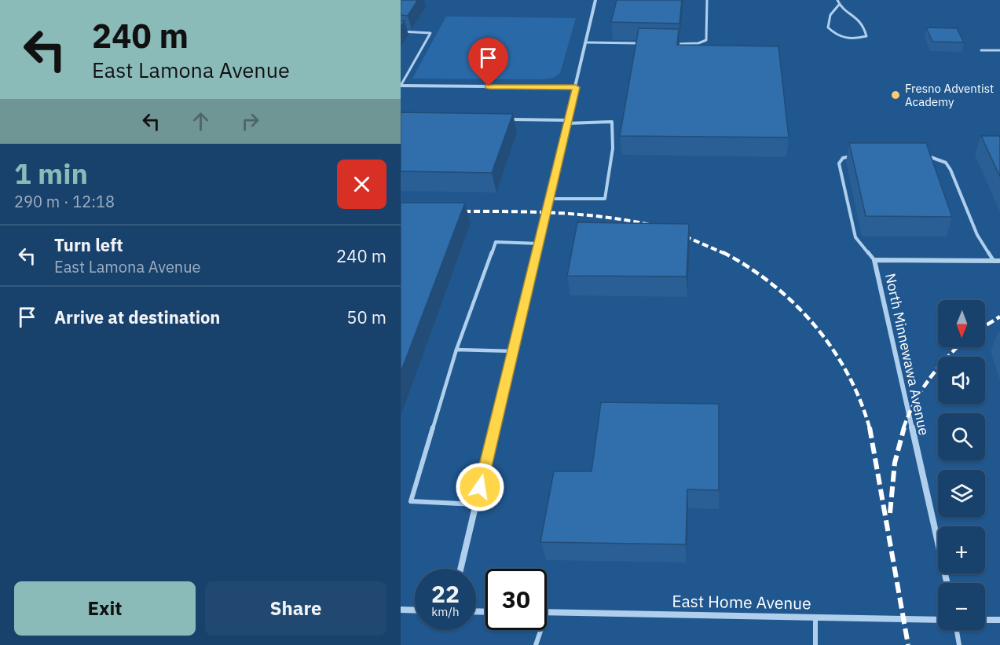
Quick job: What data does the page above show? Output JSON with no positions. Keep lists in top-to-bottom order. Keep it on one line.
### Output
{"streets":{"street":["North Minnewawa Avenue","East Home Avenue"]},"places":["Fresno Adventist Academy"],"north":"bottom","page":{"turn":["240 m","East Lamona Avenue"],"heading":["1 min","290 m · 12:18"],"list":[{"name":"Turn left","note":"East Lamona Avenue","value":"240 m"},{"name":"Arrive at destination","value":"50 m"}],"map_buttons":["+","−"],"speed":"22 km/h","limit":"30","buttons":["Exit","Share"]}}
